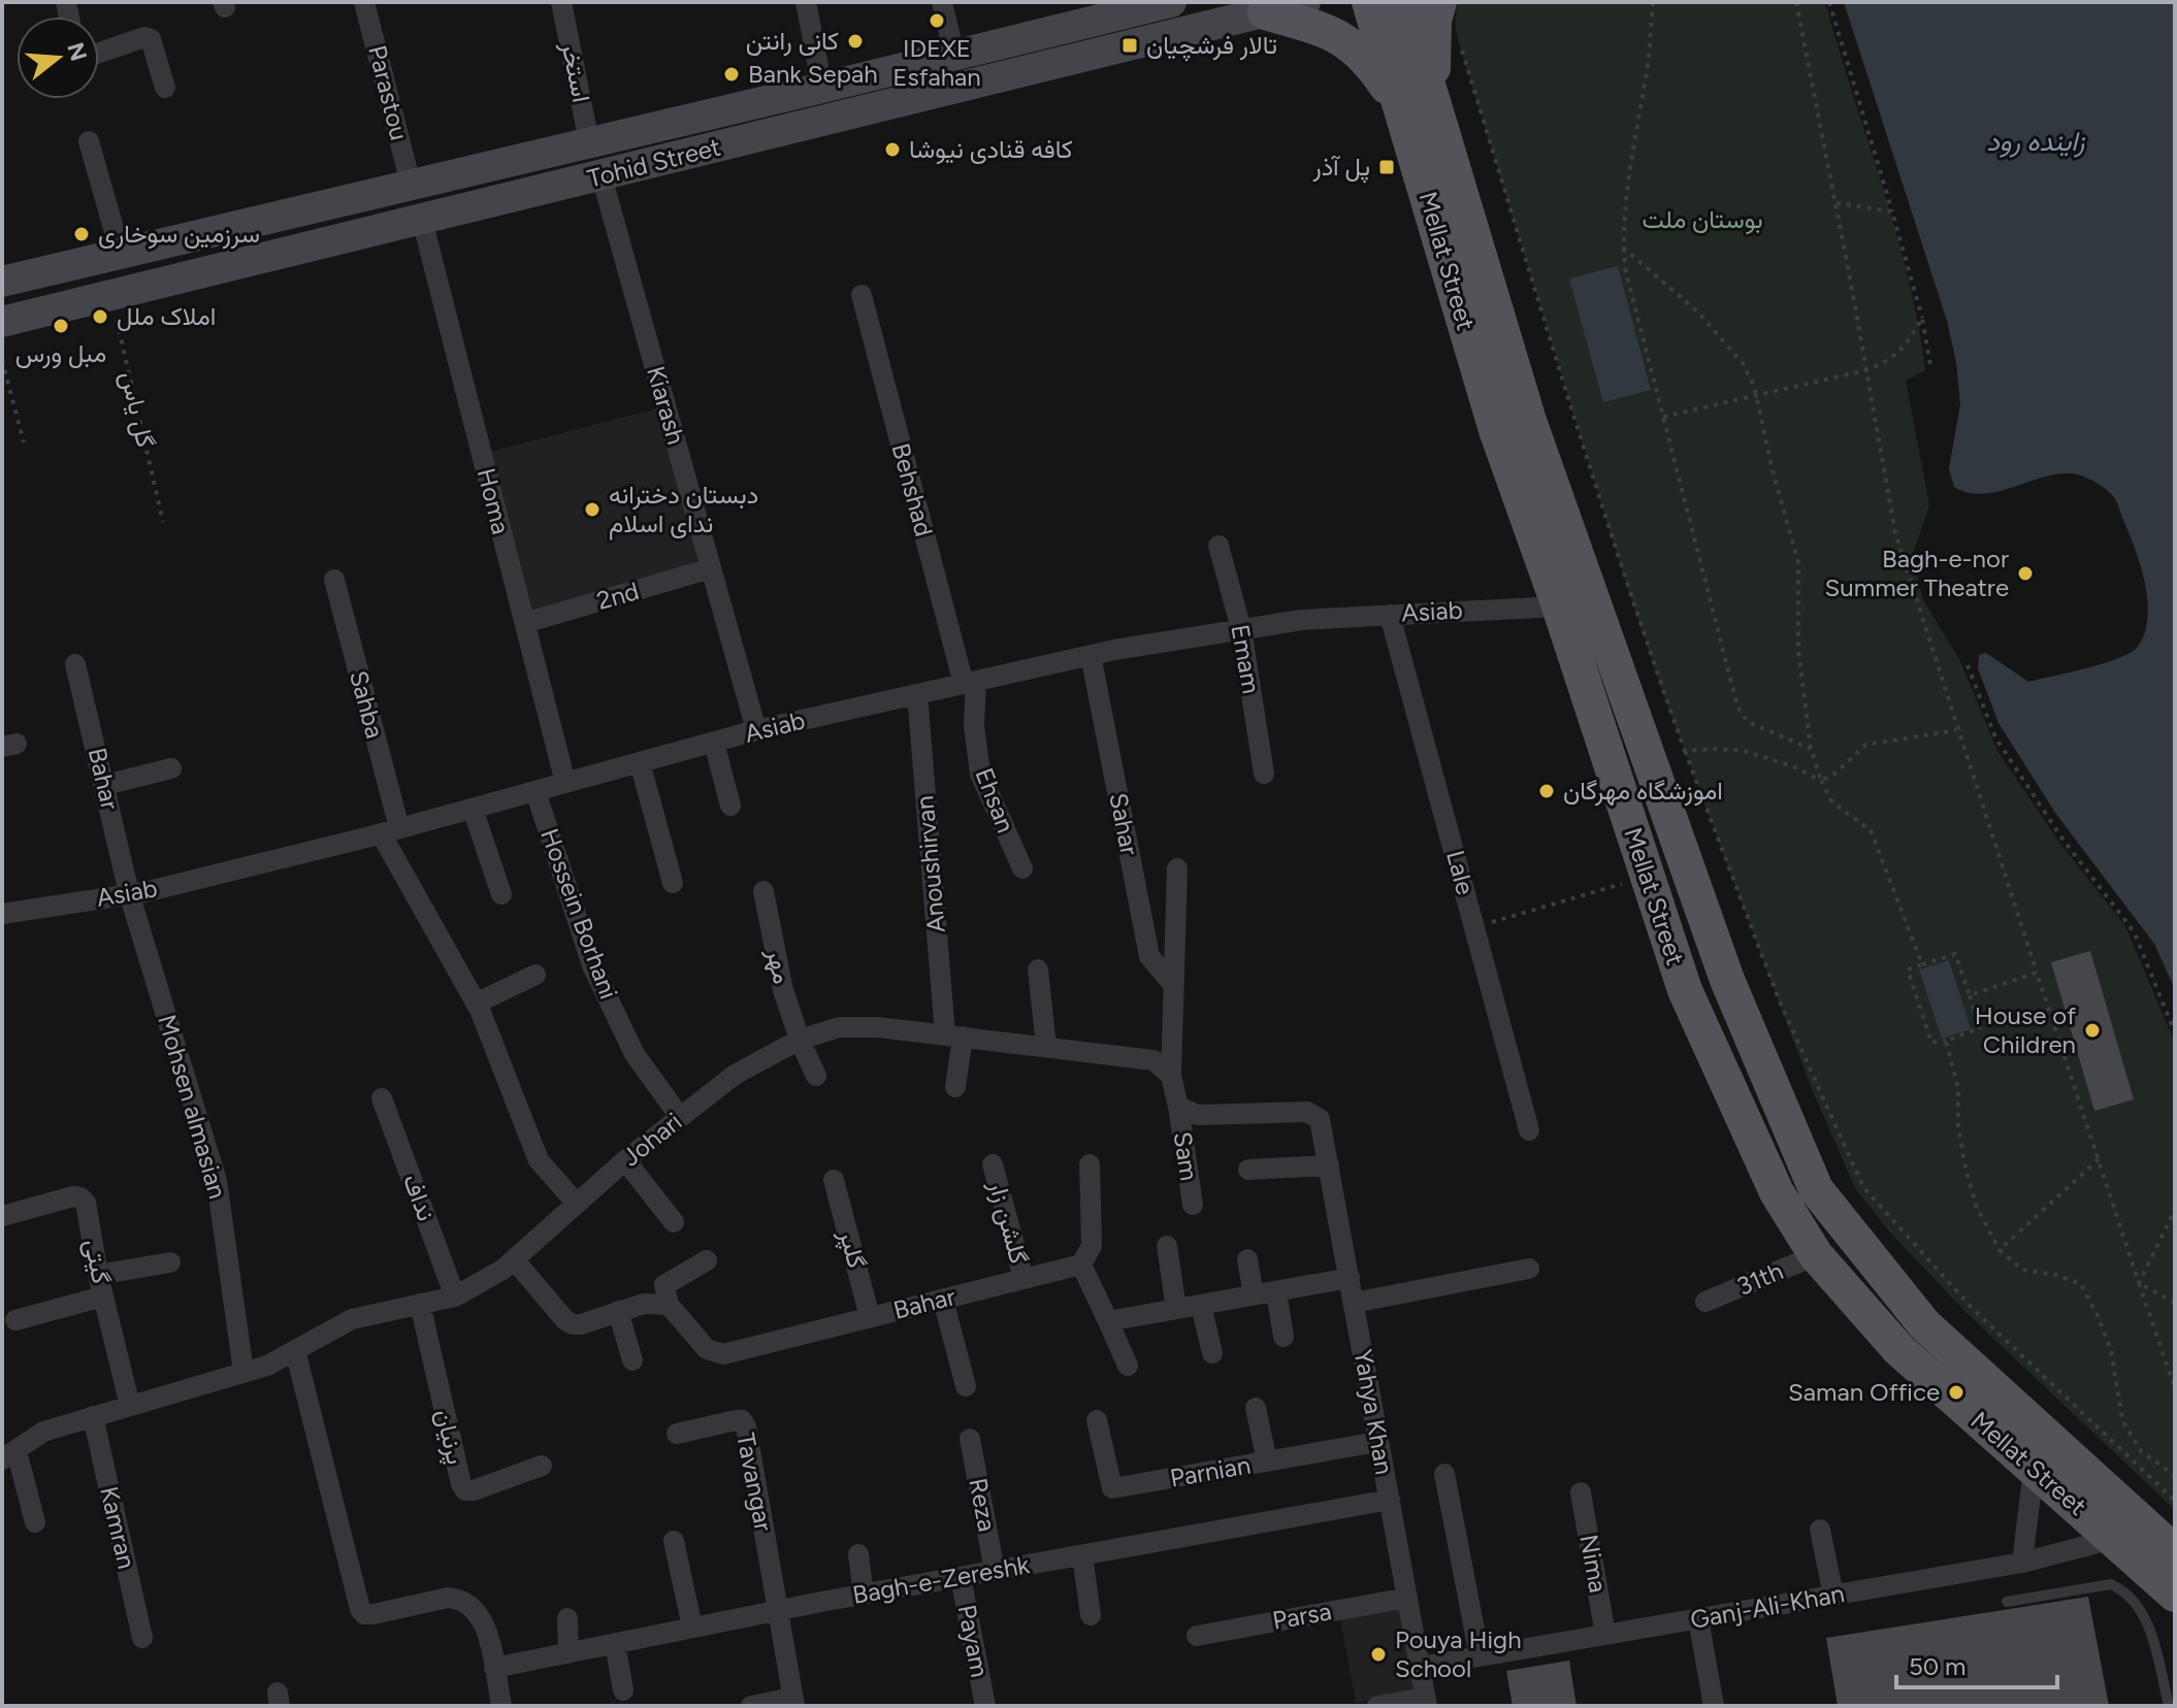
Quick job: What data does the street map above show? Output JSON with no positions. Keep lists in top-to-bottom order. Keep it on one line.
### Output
{"streets":{"main road":["Tohid Street","Mellat Street"],"street":["استخر","Parastou","Kiarash","Behshad","Homa","2nd","Asiab","Emam","Sahba","Bahar","Ehsan","Sahar","Anoushirvan","Lale","Hossein Borhani","مهر","Mohsen almasian","Johari","Sam","نداف","گلشن زار","گلپر","گیتی","31th","Yahya Khan","پرنیان","Parnian","Tavangar","Reza","Kamran","Nima","Bagh-e-Zereshk","Ganj-Ali-Khan","Parsa","Payam"],"path":["گل یاس"]},"crossings":[["استخر","Tohid Street"],["Parastou","Tohid Street"],["Tohid Street","Kiarash"],["Tohid Street","گل یاس"],["Tohid Street","Homa"],["Mellat Street","Asiab"],["Mellat Street","31th"],["Mellat Street","Ganj-Ali-Khan"],["Kiarash","2nd"],["Kiarash","Asiab"],["Behshad","Asiab"],["Behshad","Ehsan"],["Homa","2nd"],["Homa","Asiab"],["Asiab","Emam"],["Asiab","Sahba"],["Asiab","Bahar"],["Asiab","Ehsan"],["Asiab","Sahar"],["Asiab","Anoushirvan"],["Asiab","Lale"],["Asiab","Hossein Borhani"],["Asiab","Mohsen almasian"],["Sahba","Johari"],["Bahar","Mohsen almasian"],["Bahar","گلشن زار"],["Bahar","گلپر"],["Sahar","Johari"],["Anoushirvan","Johari"],["Hossein Borhani","Johari"],["مهر","Johari"],["Mohsen almasian","Johari"],["Johari","نداف"],["Johari","گیتی"],["Johari","پرنیان"],["Johari","Kamran"],["Sam","Yahya Khan"],["Yahya Khan","Parnian"],["Yahya Khan","Bagh-e-Zereshk"],["Yahya Khan","Ganj-Ali-Khan"],["Yahya Khan","Parsa"],["Tavangar","Bagh-e-Zereshk"],["Reza","Bagh-e-Zereshk"],["Nima","Ganj-Ali-Khan"],["Bagh-e-Zereshk","Payam"]],"water":["زاینده رود"],"parks":["بوستان ملت"],"places":{"other":["IDEXE Esfahan","کانی رانتن","Bank Sepah","کافه قنادی نیوشا","سرزمین سوخاری","املاک ملل","مبل ورس","دبستان دخترانه ندای اسلام","Bagh-e-nor Summer Theatre","اموزشگاه مهرگان","House of Children","Saman Office","Pouya High School"],"transit":["تالار فرشچیان","پل آذر"]},"scale_bar":"50 m","north":"right"}
